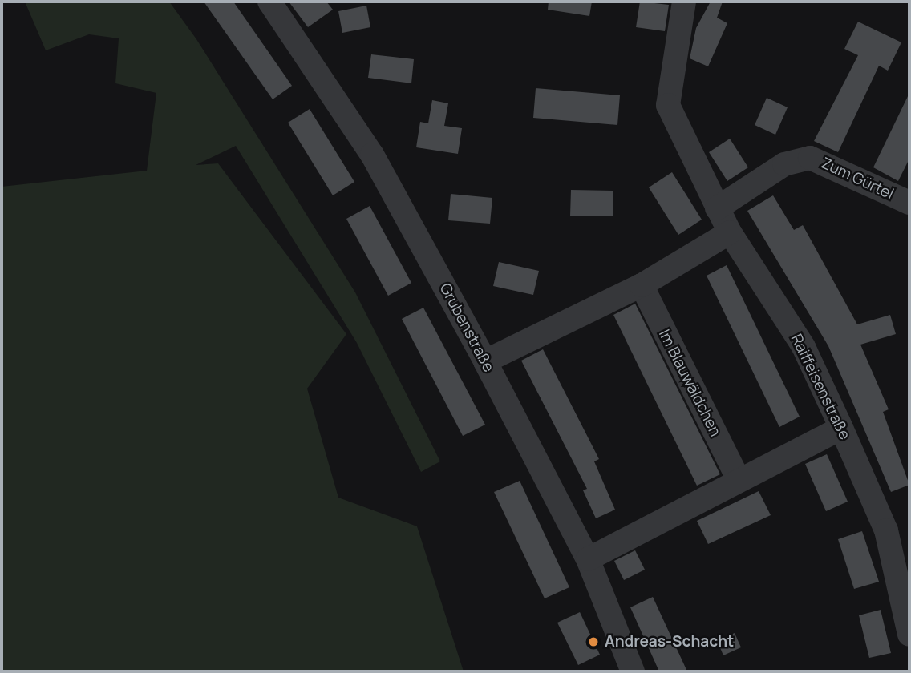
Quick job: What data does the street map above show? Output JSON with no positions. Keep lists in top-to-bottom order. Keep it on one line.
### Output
{"streets":{"street":["Zum Gürtel","Grubenstraße","Im Blauwäldchen","Raiffeisenstraße"]},"crossings":[["Zum Gürtel","Raiffeisenstraße"]],"places":["Andreas-Schacht"]}
